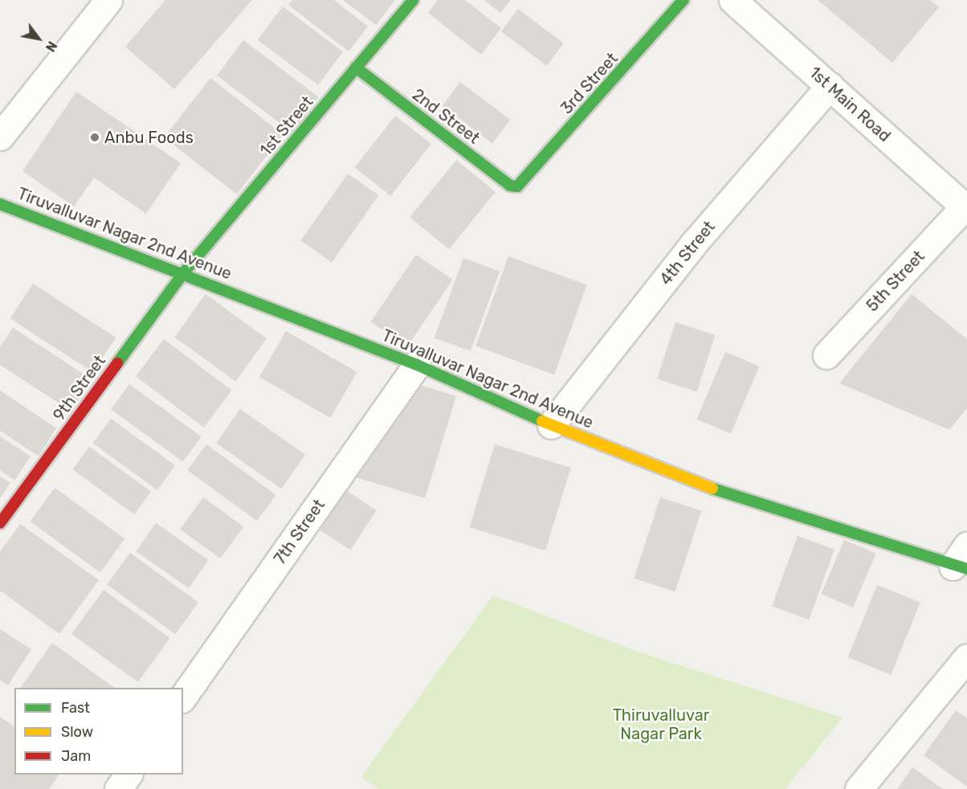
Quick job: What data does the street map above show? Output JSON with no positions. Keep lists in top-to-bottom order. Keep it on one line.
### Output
{"streets":{"street":["3rd Street","1st Main Road","2nd Street","1st Street","Tiruvalluvar Nagar 2nd Avenue","4th Street","5th Street","9th Street","7th Street"]},"crossings":[["3rd Street","2nd Street"],["1st Main Road","4th Street"],["1st Main Road","5th Street"],["2nd Street","1st Street"],["1st Street","Tiruvalluvar Nagar 2nd Avenue"],["1st Street","9th Street"],["Tiruvalluvar Nagar 2nd Avenue","4th Street"],["Tiruvalluvar Nagar 2nd Avenue","9th Street"],["Tiruvalluvar Nagar 2nd Avenue","7th Street"]],"parks":["Thiruvalluvar Nagar Park"],"places":["Anbu Foods"],"legend":["Fast","Slow","Jam"],"north":"bottom right"}
